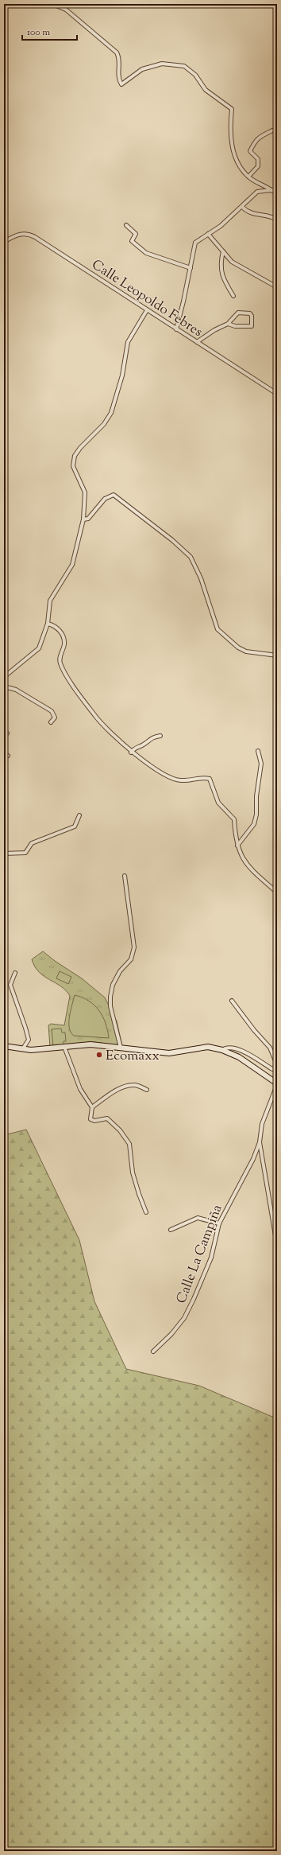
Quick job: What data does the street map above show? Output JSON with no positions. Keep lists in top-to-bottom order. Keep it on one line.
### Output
{"streets":{"street":["Calle Leopoldo Febres","Calle La Campiña"]},"places":["Ecomaxx"],"scale_bar":"100 m"}
